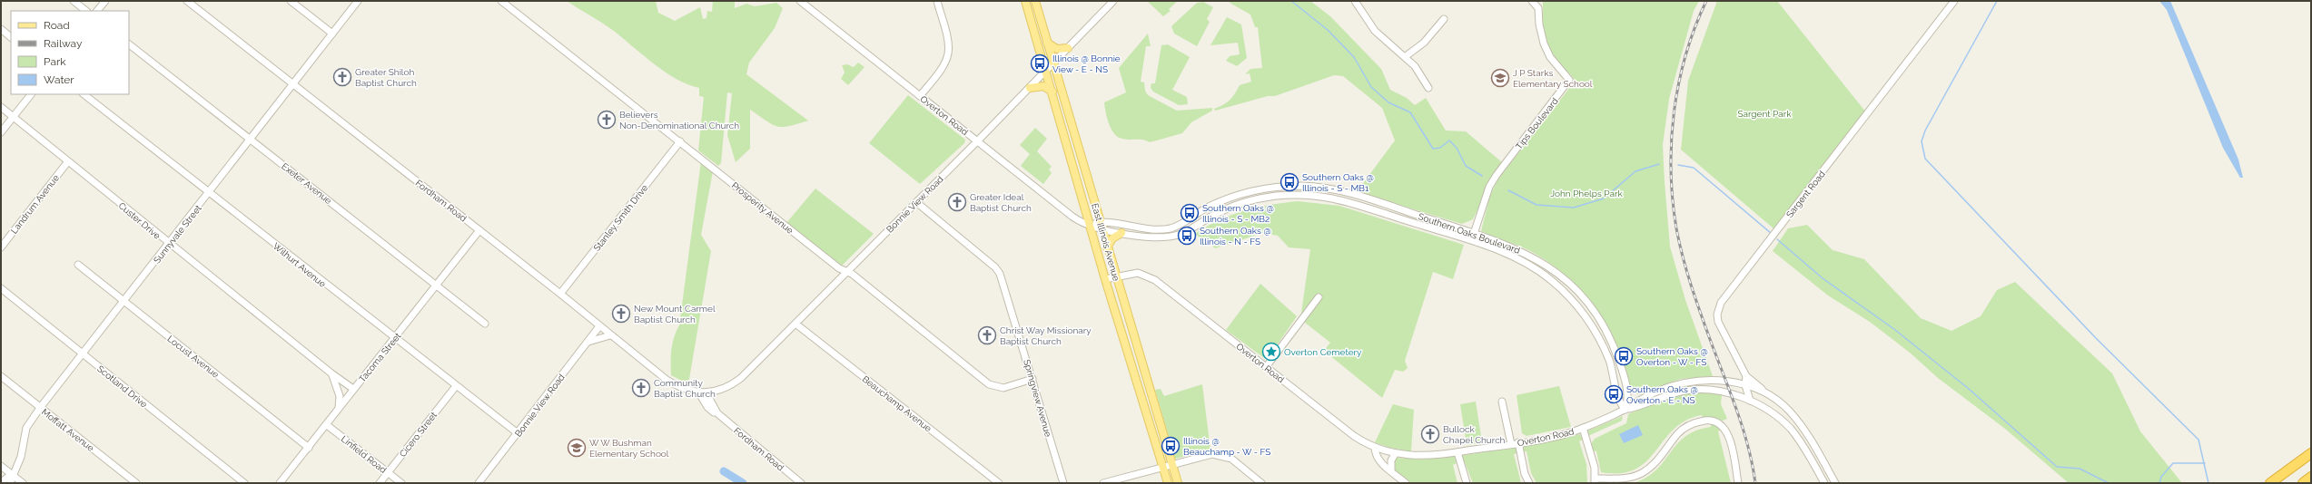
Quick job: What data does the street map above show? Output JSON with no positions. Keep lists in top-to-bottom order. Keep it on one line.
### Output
{"streets":{"main road":["East Illinois Avenue"],"street":["Overton Road","Tips Boulevard","Exeter Avenue","Sargent Road","Fordham Road","Landrum Avenue","Bonnie View Road","Prosperity Avenue","Stanley Smith Drive","Custer Drive","Southern Oaks Boulevard","Sunnyvale Street","Wilhurt Avenue","Locust Avenue","Tacoma Street","Scotland Drive","Springview Avenue","Beauchamp Avenue","Moffatt Avenue","Cicero Street","Linfield Road"]},"crossings":[["Overton Road","Bonnie View Road"],["Overton Road","Southern Oaks Boulevard"],["Overton Road","East Illinois Avenue"],["Tips Boulevard","Southern Oaks Boulevard"],["Exeter Avenue","Sunnyvale Street"],["Exeter Avenue","Tacoma Street"],["Fordham Road","Bonnie View Road"],["Fordham Road","Stanley Smith Drive"],["Fordham Road","Sunnyvale Street"],["Fordham Road","Tacoma Street"],["Landrum Avenue","Custer Drive"],["Bonnie View Road","Prosperity Avenue"],["Bonnie View Road","East Illinois Avenue"],["Bonnie View Road","Wilhurt Avenue"],["Bonnie View Road","Springview Avenue"],["Bonnie View Road","Beauchamp Avenue"],["Prosperity Avenue","Stanley Smith Drive"],["Prosperity Avenue","Springview Avenue"],["Custer Drive","Sunnyvale Street"],["Custer Drive","Tacoma Street"],["Southern Oaks Boulevard","East Illinois Avenue"],["Sunnyvale Street","Wilhurt Avenue"],["Sunnyvale Street","Locust Avenue"],["Sunnyvale Street","Scotland Drive"],["Sunnyvale Street","Moffatt Avenue"],["Wilhurt Avenue","Tacoma Street"],["Wilhurt Avenue","Cicero Street"],["Locust Avenue","Tacoma Street"],["Tacoma Street","Linfield Road"],["Cicero Street","Linfield Road"]],"parks":["Sargent Park","John Phelps Park"],"places":{"bus stop":["Illinois @ Bonnie View - E - NS","Southern Oaks @ Illinois - S - MB1","Southern Oaks @ Illinois - S - MB2","Southern Oaks @ Illinois - N - FS","Southern Oaks @ Overton - W - FS","Southern Oaks @ Overton - E - NS","Illinois @ Beauchamp - W - FS"],"church":["Greater Shiloh Baptist Church","Believers Non-Denominational Church","Greater Ideal Baptist Church","New Mount Carmel Baptist Church","Christ Way Missionary Baptist Church","Community Baptist Church","Bullock Chapel Church"],"school or university":["J P Starks Elementary School","W W Bushman Elementary School"],"place":["Overton Cemetery"]},"legend":["Road","Railway","Park","Water"]}
